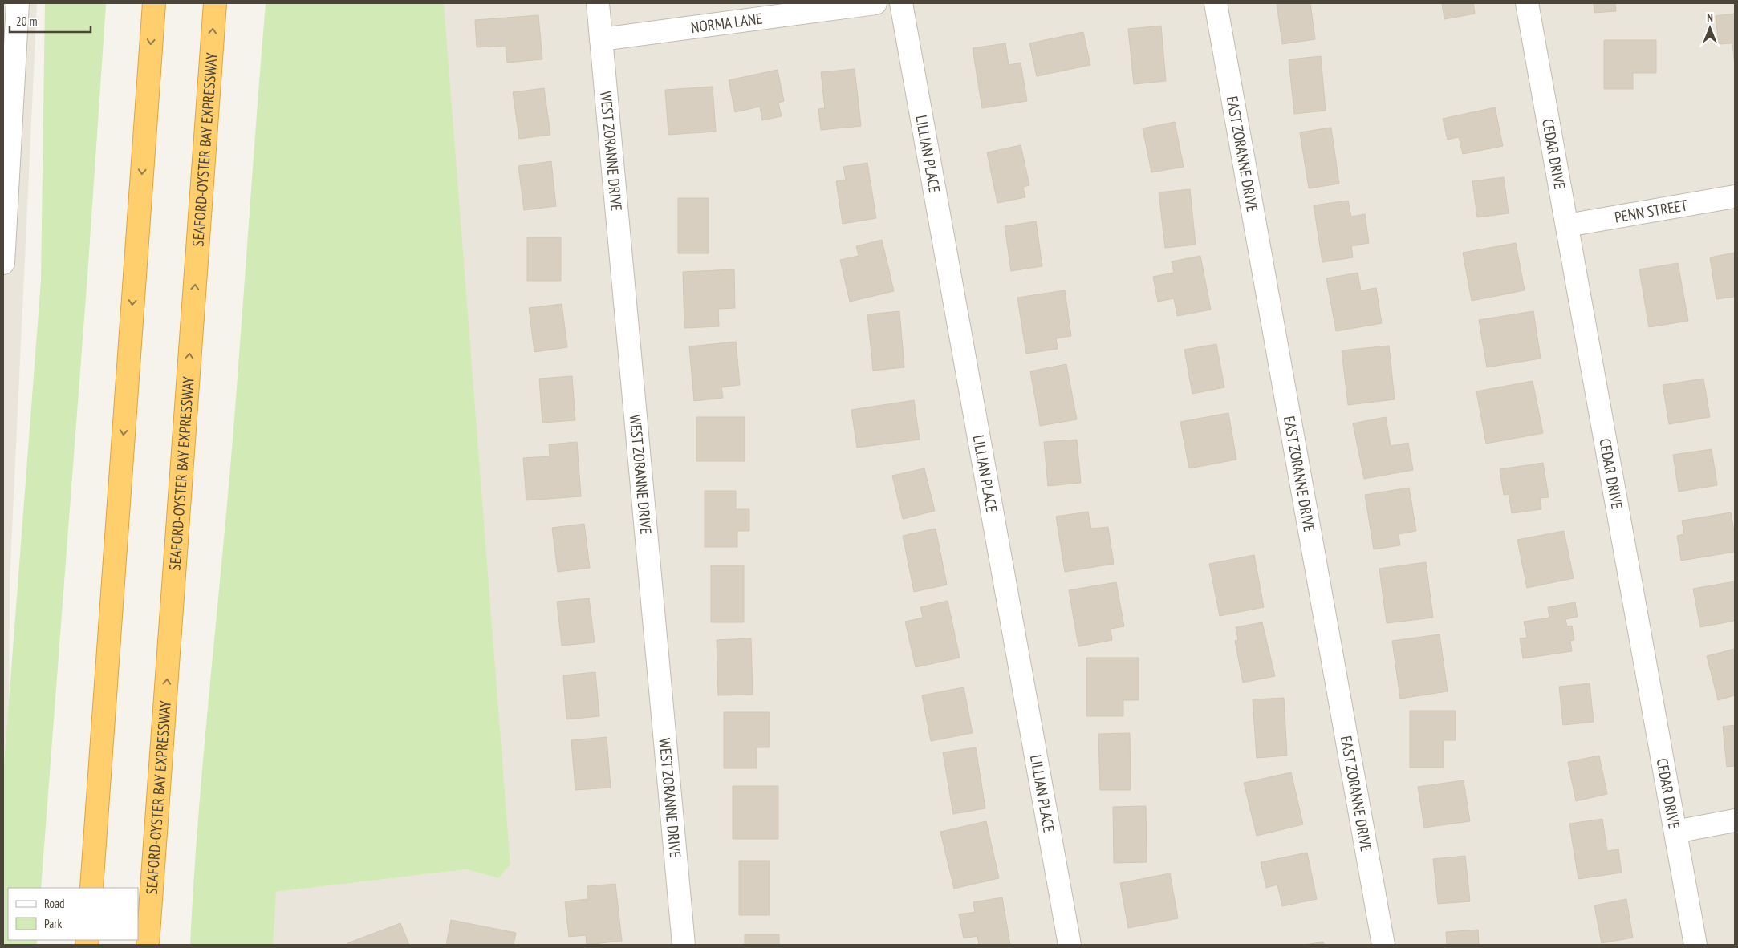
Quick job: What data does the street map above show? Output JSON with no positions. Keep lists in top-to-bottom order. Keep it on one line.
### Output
{"streets":{"highway":["SEAFORD-OYSTER BAY EXPRESSWAY"],"street":["NORMA LANE","WEST ZORANNE DRIVE","LILLIAN PLACE","EAST ZORANNE DRIVE","CEDAR DRIVE","PENN STREET"]},"crossings":[["NORMA LANE","WEST ZORANNE DRIVE"],["CEDAR DRIVE","PENN STREET"]],"legend":["Road","Park"],"scale_bar":"20 m","north":"top"}
